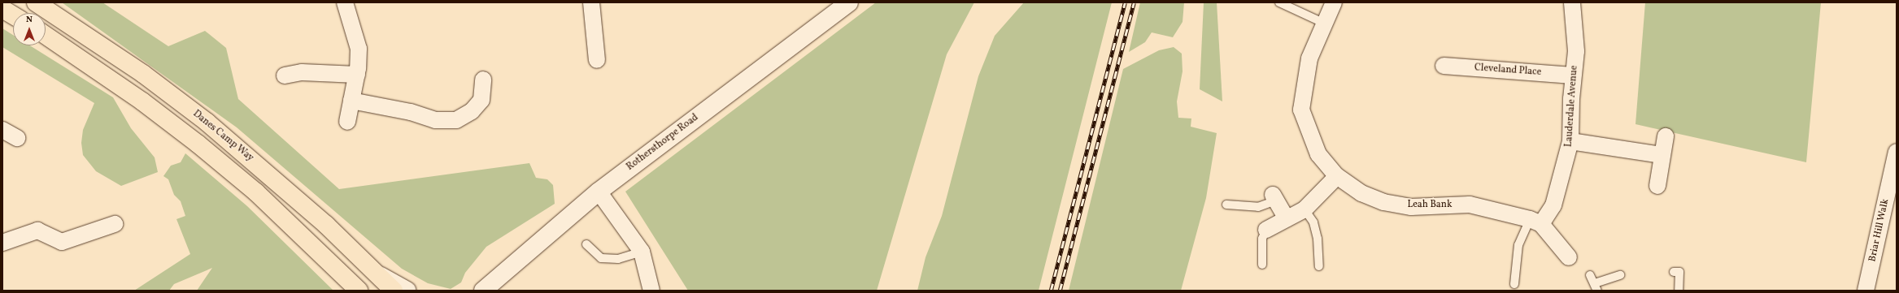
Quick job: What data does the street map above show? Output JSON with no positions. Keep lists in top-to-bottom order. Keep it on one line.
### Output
{"streets":{"highway":["Danes Camp Way"],"street":["Cleveland Place","Lauderdale Avenue","Rothersthorpe Road","Leah Bank","Briar Hill Walk"]},"crossings":[["Cleveland Place","Lauderdale Avenue"],["Lauderdale Avenue","Leah Bank"]],"north":"top"}
